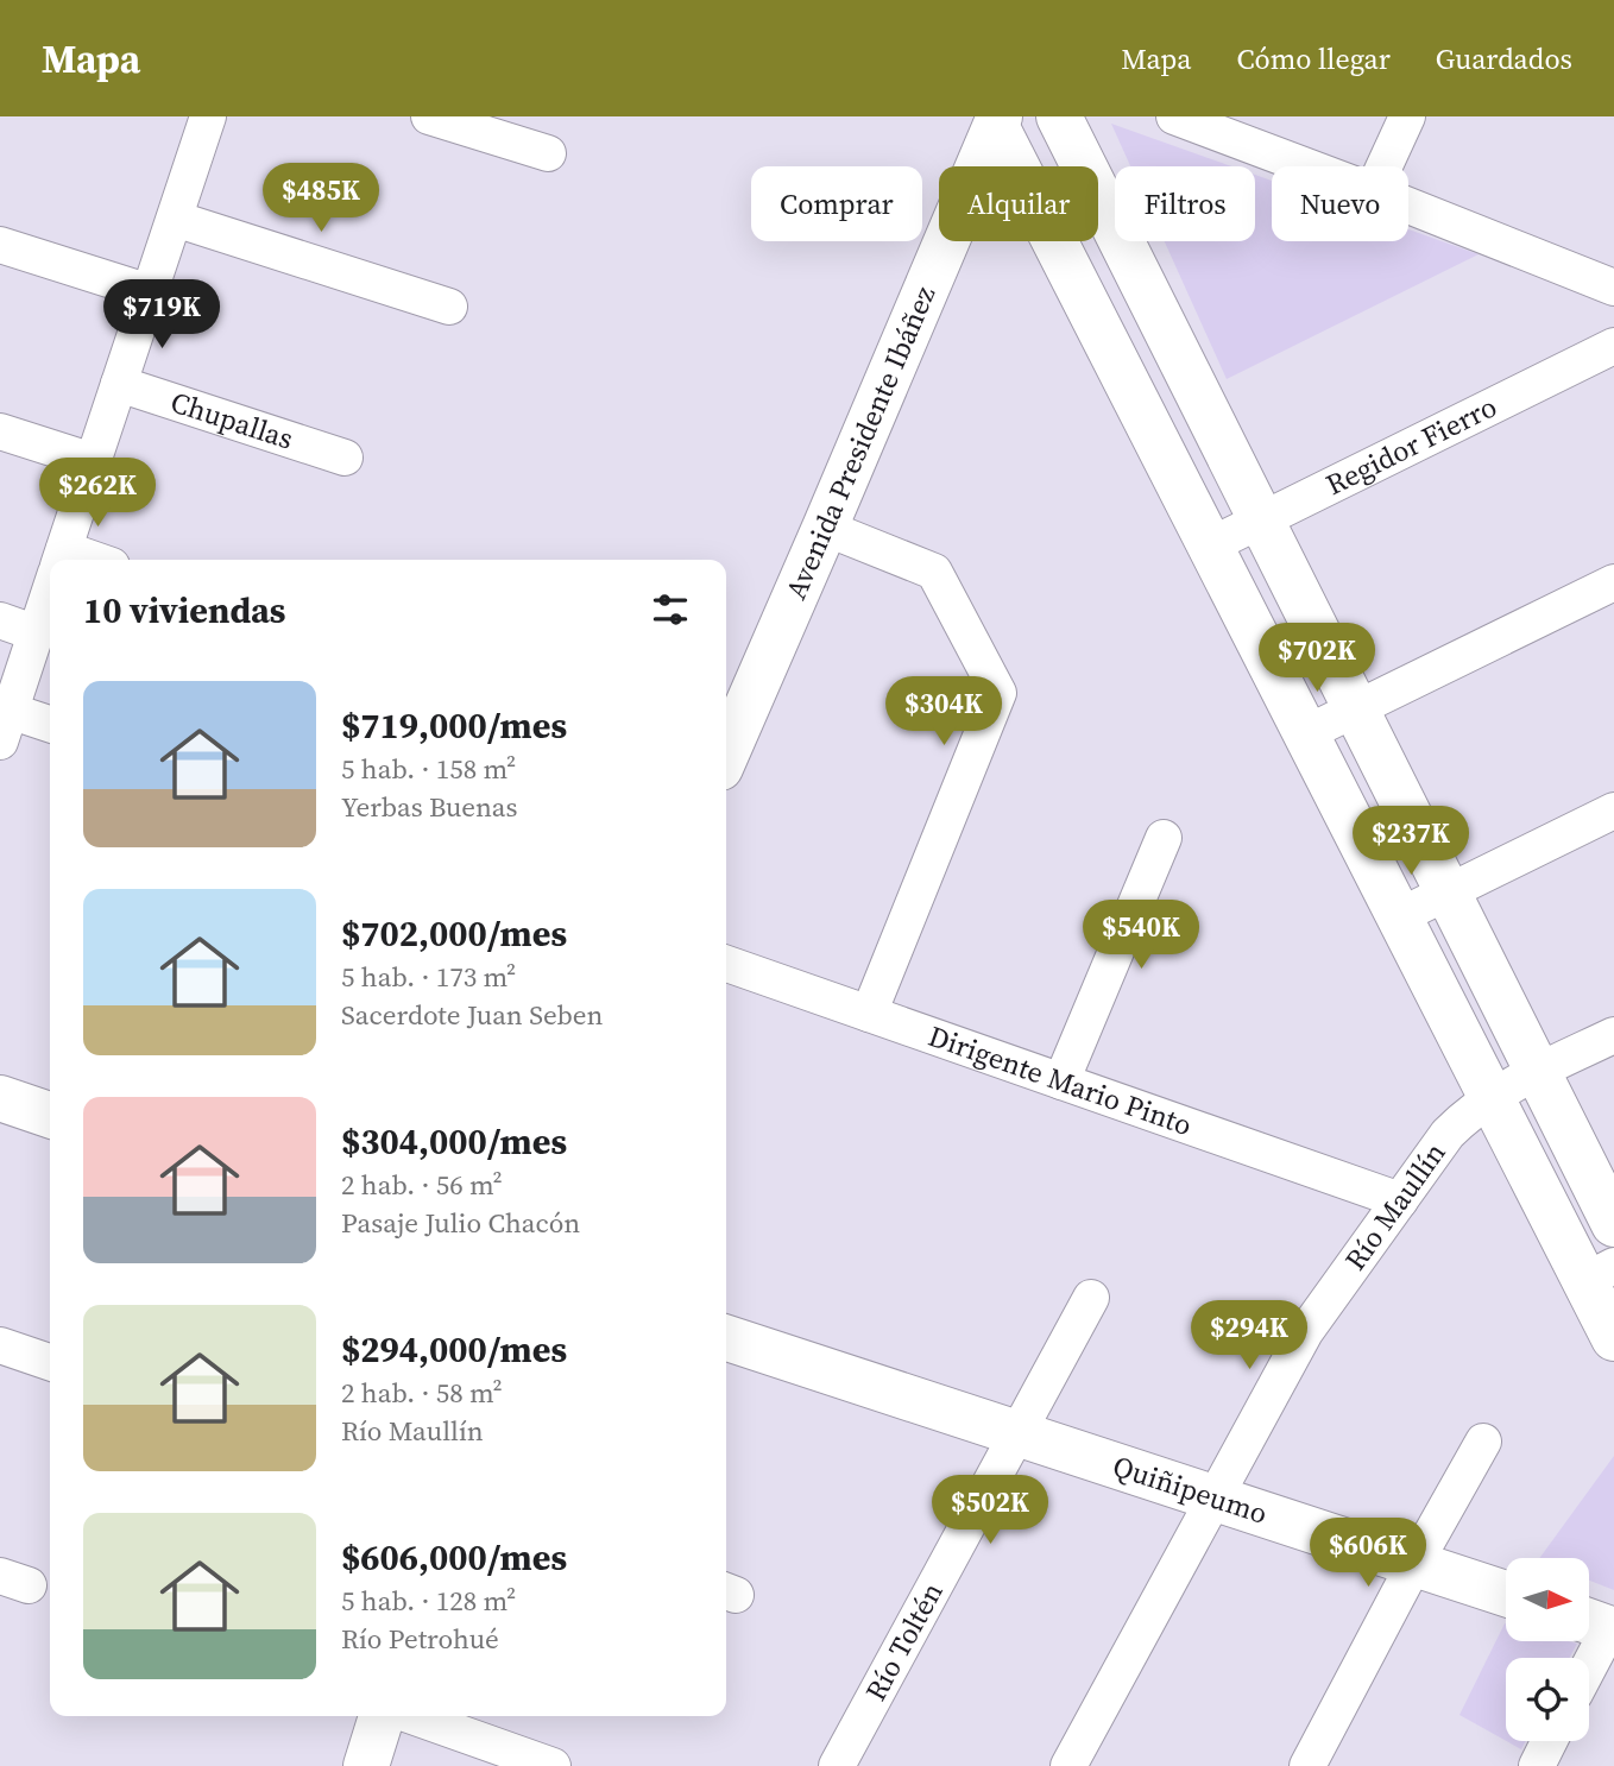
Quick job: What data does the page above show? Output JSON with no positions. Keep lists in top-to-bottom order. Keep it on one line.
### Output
{"streets":{"street":["Chupallas","Avenida Presidente Ibáñez","Regidor Fierro","Dirigente Mario Pinto","Río Maullín","Quiñipeumo","Río Toltén"]},"crossings":[["Dirigente Mario Pinto","Río Maullín"],["Río Maullín","Quiñipeumo"],["Quiñipeumo","Río Toltén"]],"north":"right","page":{"header":"Mapa","nav":["Mapa","Cómo llegar","Guardados"],"price":["$485K","$719K","$262K","$702K","$304K","$237K","$540K","$294K","$502K","$606K"],"chip":["Comprar","Alquilar","Filtros","Nuevo"],"heading":"10 viviendas","list":[{"name":"$719,000/mes","note":"5 hab. · 158 m² · Yerbas Buenas"},{"name":"$702,000/mes","note":"5 hab. · 173 m² · Sacerdote Juan Seben"},{"name":"$304,000/mes","note":"2 hab. · 56 m² · Pasaje Julio Chacón"},{"name":"$294,000/mes","note":"2 hab. · 58 m² · Río Maullín"},{"name":"$606,000/mes","note":"5 hab. · 128 m² · Río Petrohué"}]}}
